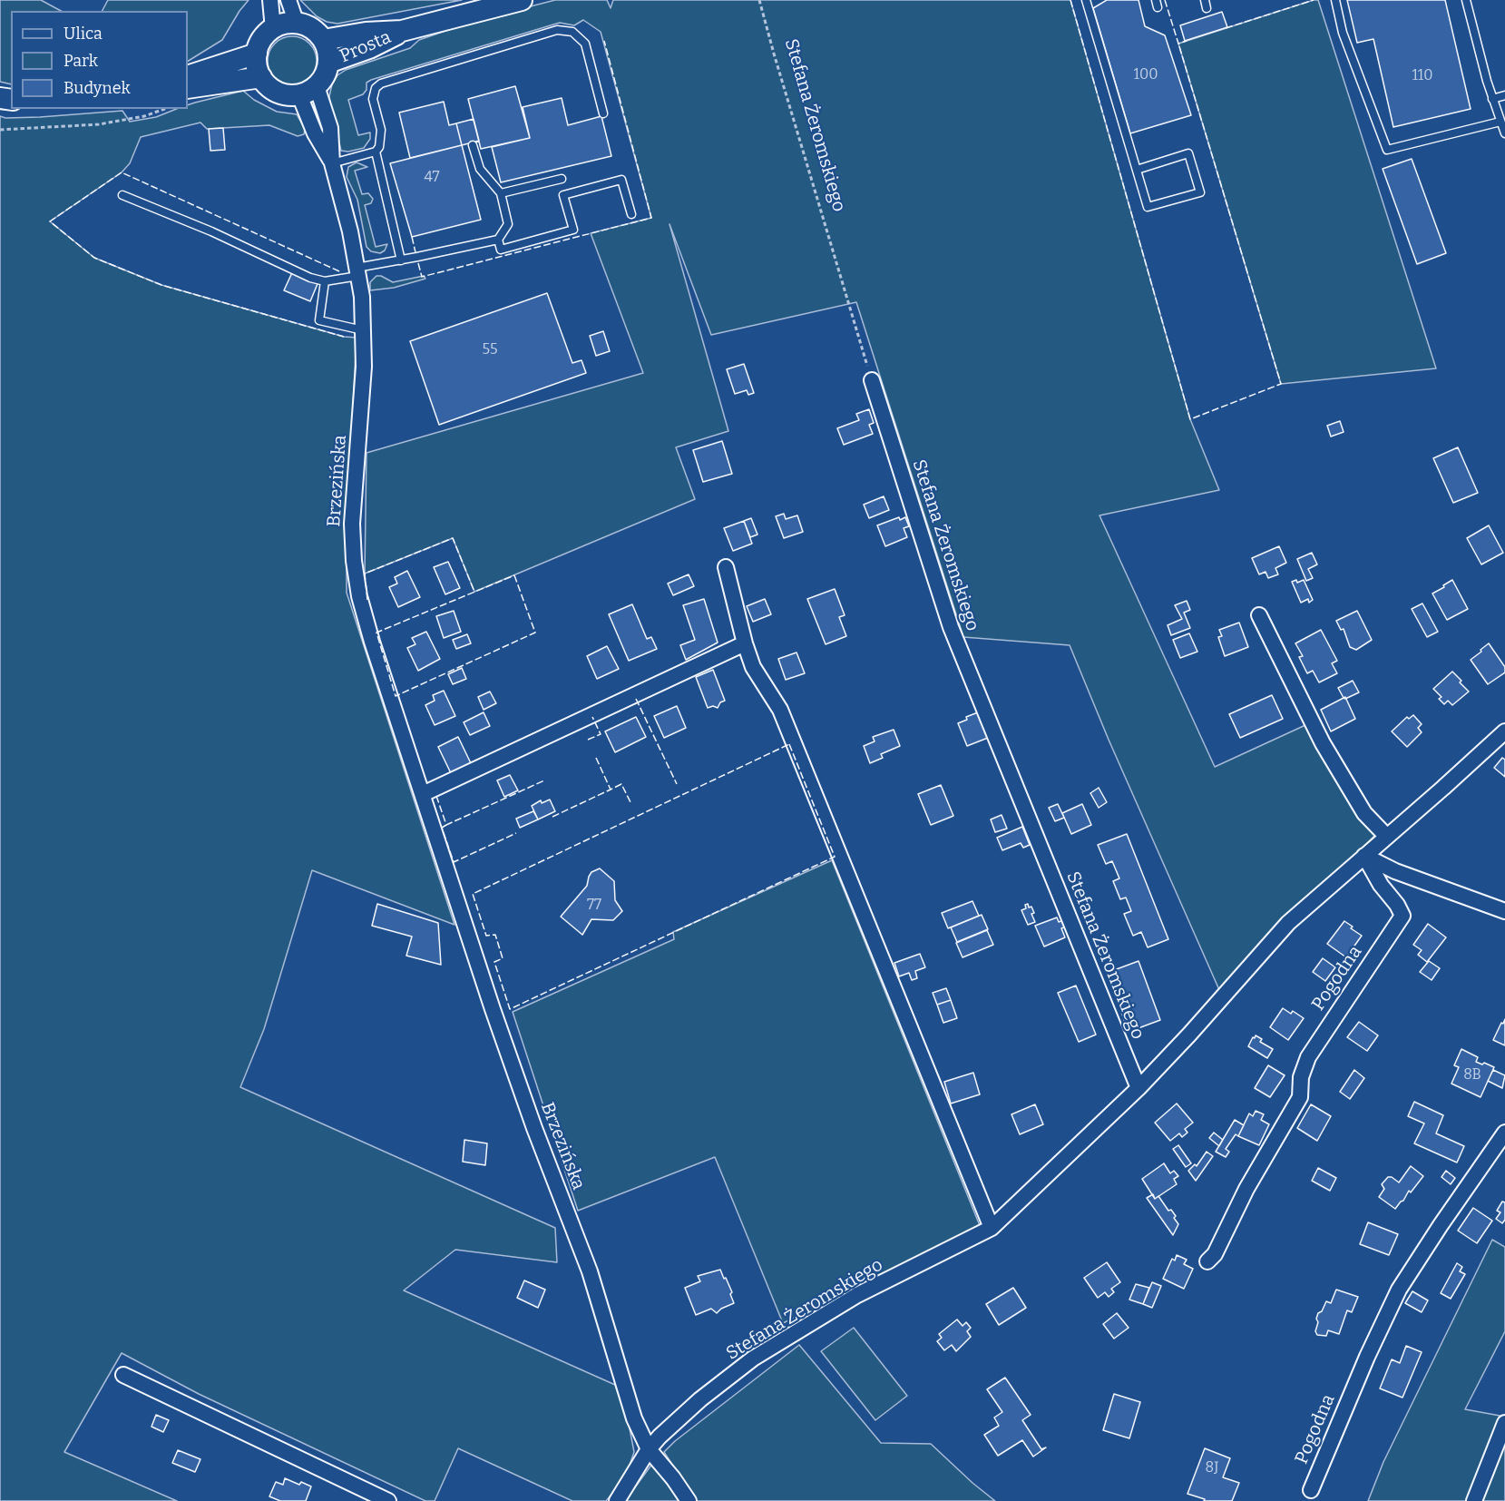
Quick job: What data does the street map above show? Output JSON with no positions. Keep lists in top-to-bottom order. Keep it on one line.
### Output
{"streets":{"main road":["Prosta"],"street":["Stefana Żeromskiego","Brzezińska","Pogodna"]},"crossings":[["Prosta","Brzezińska"],["Stefana Żeromskiego","Brzezińska"],["Stefana Żeromskiego","Pogodna"]],"house_numbers":["100","110","47","55","77","8B","8J"],"legend":["Ulica","Park","Budynek"]}
